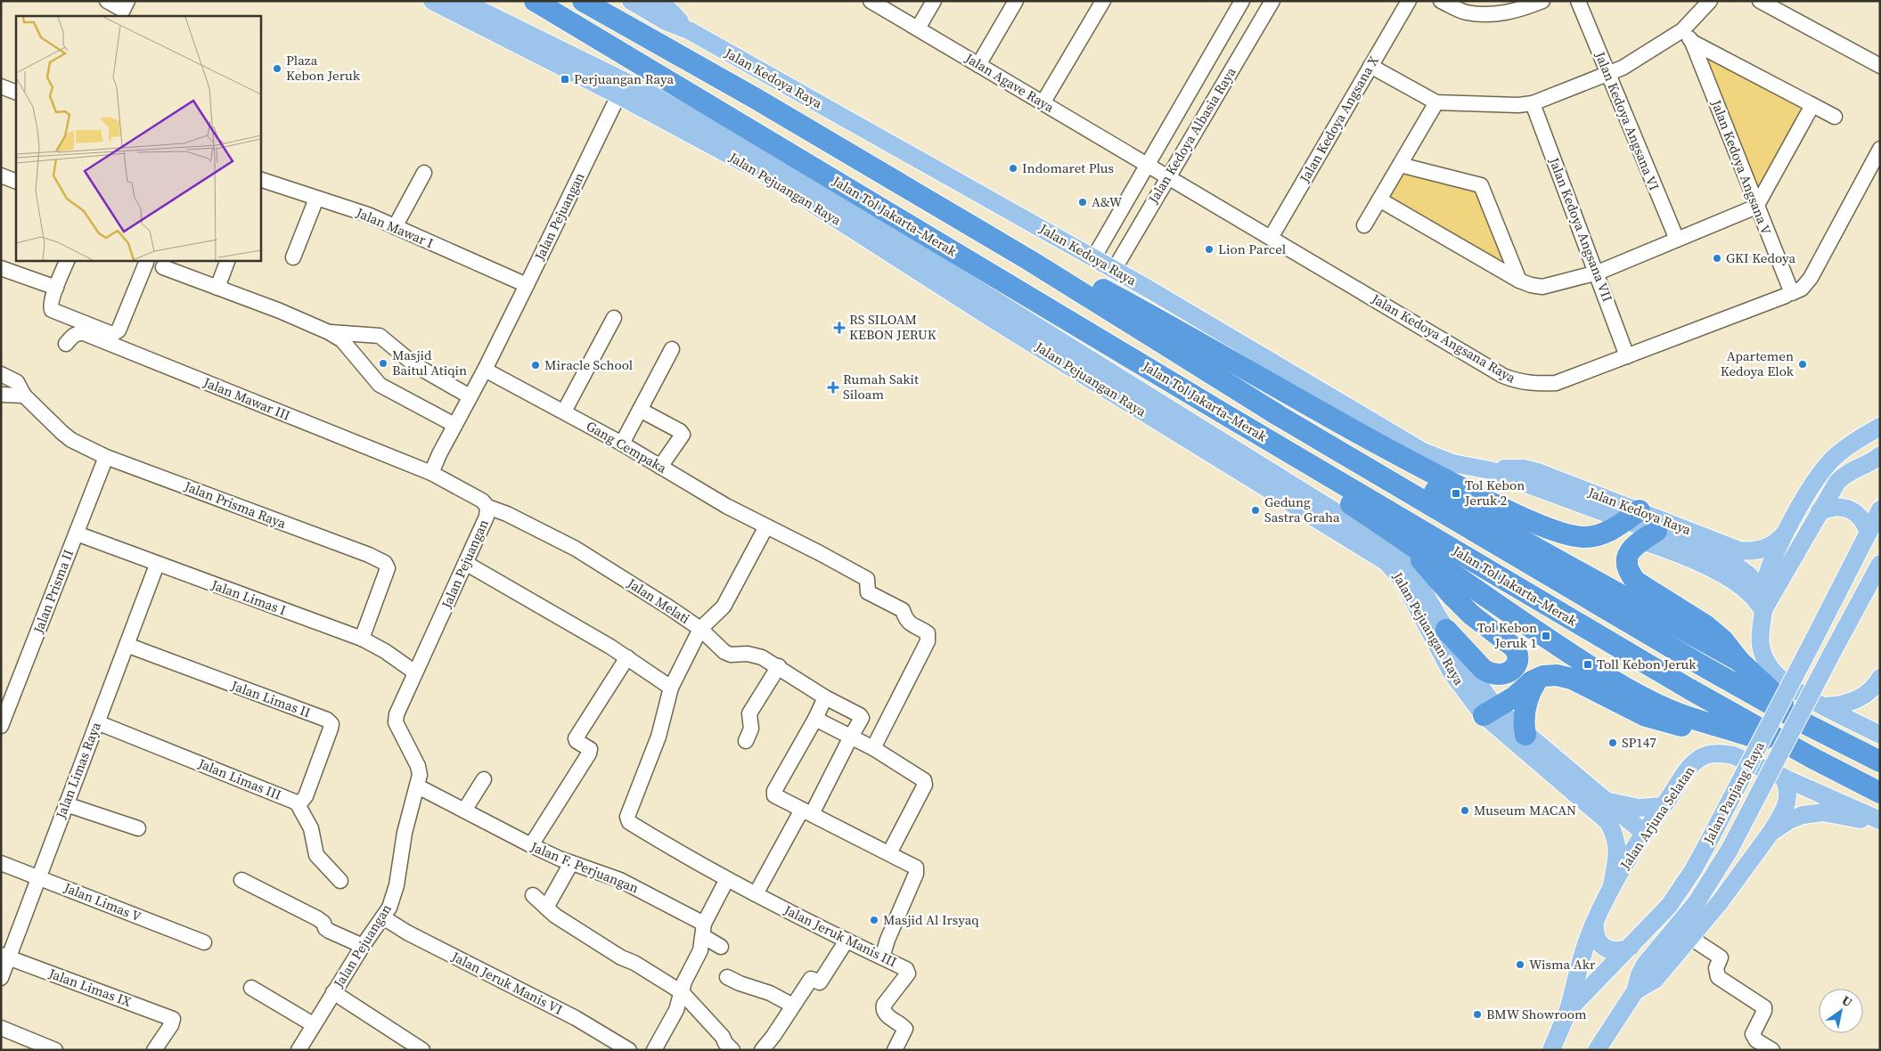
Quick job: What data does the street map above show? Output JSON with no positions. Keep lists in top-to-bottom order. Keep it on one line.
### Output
{"streets":{"highway":["Jalan Tol Jakarta–Merak"],"main road":["Jalan Kedoya Raya","Jalan Pejuangan Raya","Jalan Panjang Raya","Jalan Arjuna Selatan"],"street":["Jalan Agave Raya","Jalan Kedoya Angsana X","Jalan Kedoya Angsana VI","Jalan Kedoya Albasia Raya","Jalan Kedoya Angsana V","Jalan Pejuangan","Jalan Mawar I","Jalan Kedoya Angsana VII","Jalan Kedoya Angsana Raya","Jalan Mawar III","Gang Cempaka","Jalan Prisma Raya","Jalan Prisma II","Jalan Limas I","Jalan Melati","Jalan Limas II","Jalan Limas Raya","Jalan Limas III","Jalan F. Perjuangan","Jalan Limas V","Jalan Jeruk Manis III","Jalan Jeruk Manis VI","Jalan Limas IX"]},"crossings":[["Jalan Kedoya Raya","Jalan Kedoya Albasia Raya"],["Jalan Agave Raya","Jalan Kedoya Albasia Raya"],["Jalan Agave Raya","Jalan Kedoya Angsana Raya"],["Jalan Kedoya Angsana X","Jalan Kedoya Angsana Raya"],["Jalan Kedoya Albasia Raya","Jalan Kedoya Angsana Raya"],["Jalan Kedoya Angsana V","Jalan Kedoya Angsana Raya"],["Jalan Pejuangan Raya","Jalan Pejuangan"],["Jalan Pejuangan Raya","Jalan Arjuna Selatan"],["Jalan Pejuangan","Jalan Mawar I"],["Jalan Pejuangan","Jalan Mawar III"],["Jalan Pejuangan","Gang Cempaka"],["Jalan Pejuangan","Jalan Limas I"],["Jalan Pejuangan","Jalan Melati"],["Jalan Pejuangan","Jalan F. Perjuangan"],["Jalan Pejuangan","Jalan Jeruk Manis VI"],["Jalan Kedoya Angsana VII","Jalan Kedoya Angsana Raya"],["Jalan Prisma Raya","Jalan Prisma II"],["Jalan Prisma Raya","Jalan Limas I"],["Jalan Prisma II","Jalan Limas I"],["Jalan Limas I","Jalan Limas Raya"],["Jalan Limas II","Jalan Limas Raya"],["Jalan Limas II","Jalan Limas III"],["Jalan Limas Raya","Jalan Limas III"],["Jalan Limas Raya","Jalan Limas V"],["Jalan Limas Raya","Jalan Limas IX"],["Jalan Panjang Raya","Jalan Arjuna Selatan"]],"places":{"other":["Plaza Kebon Jeruk","Indomaret Plus","A&W","Lion Parcel","GKI Kedoya","Masjid Baitul Atiqin","Apartemen Kedoya Elok","Miracle School","Gedung Sastra Graha","SP147","Museum MACAN","Masjid Al Irsyaq","Wisma Akr","BMW Showroom"],"transit":["Perjuangan Raya","Tol Kebon Jeruk 2","Tol Kebon Jeruk 1","Toll Kebon Jeruk"],"health":["RS SILOAM KEBON JERUK","Rumah Sakit Siloam"]},"north":"top right"}
